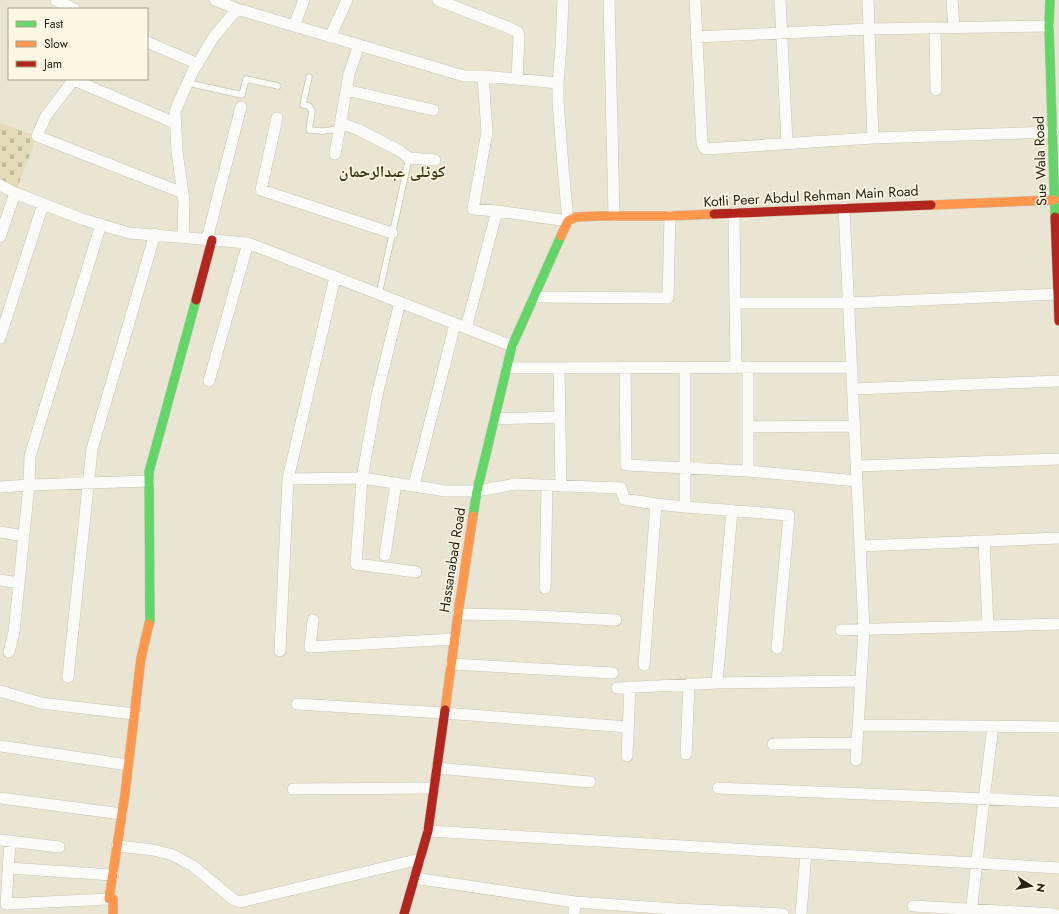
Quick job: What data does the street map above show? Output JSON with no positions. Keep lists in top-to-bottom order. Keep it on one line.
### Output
{"streets":{"street":["Sue Wala Road","Kotli Peer Abdul Rehman Main Road","Hassanabad Road"]},"crossings":[["Sue Wala Road","Kotli Peer Abdul Rehman Main Road"],["Kotli Peer Abdul Rehman Main Road","Hassanabad Road"]],"districts":["کوٹلی عبدالرحمان"],"legend":["Fast","Slow","Jam"],"north":"right"}
